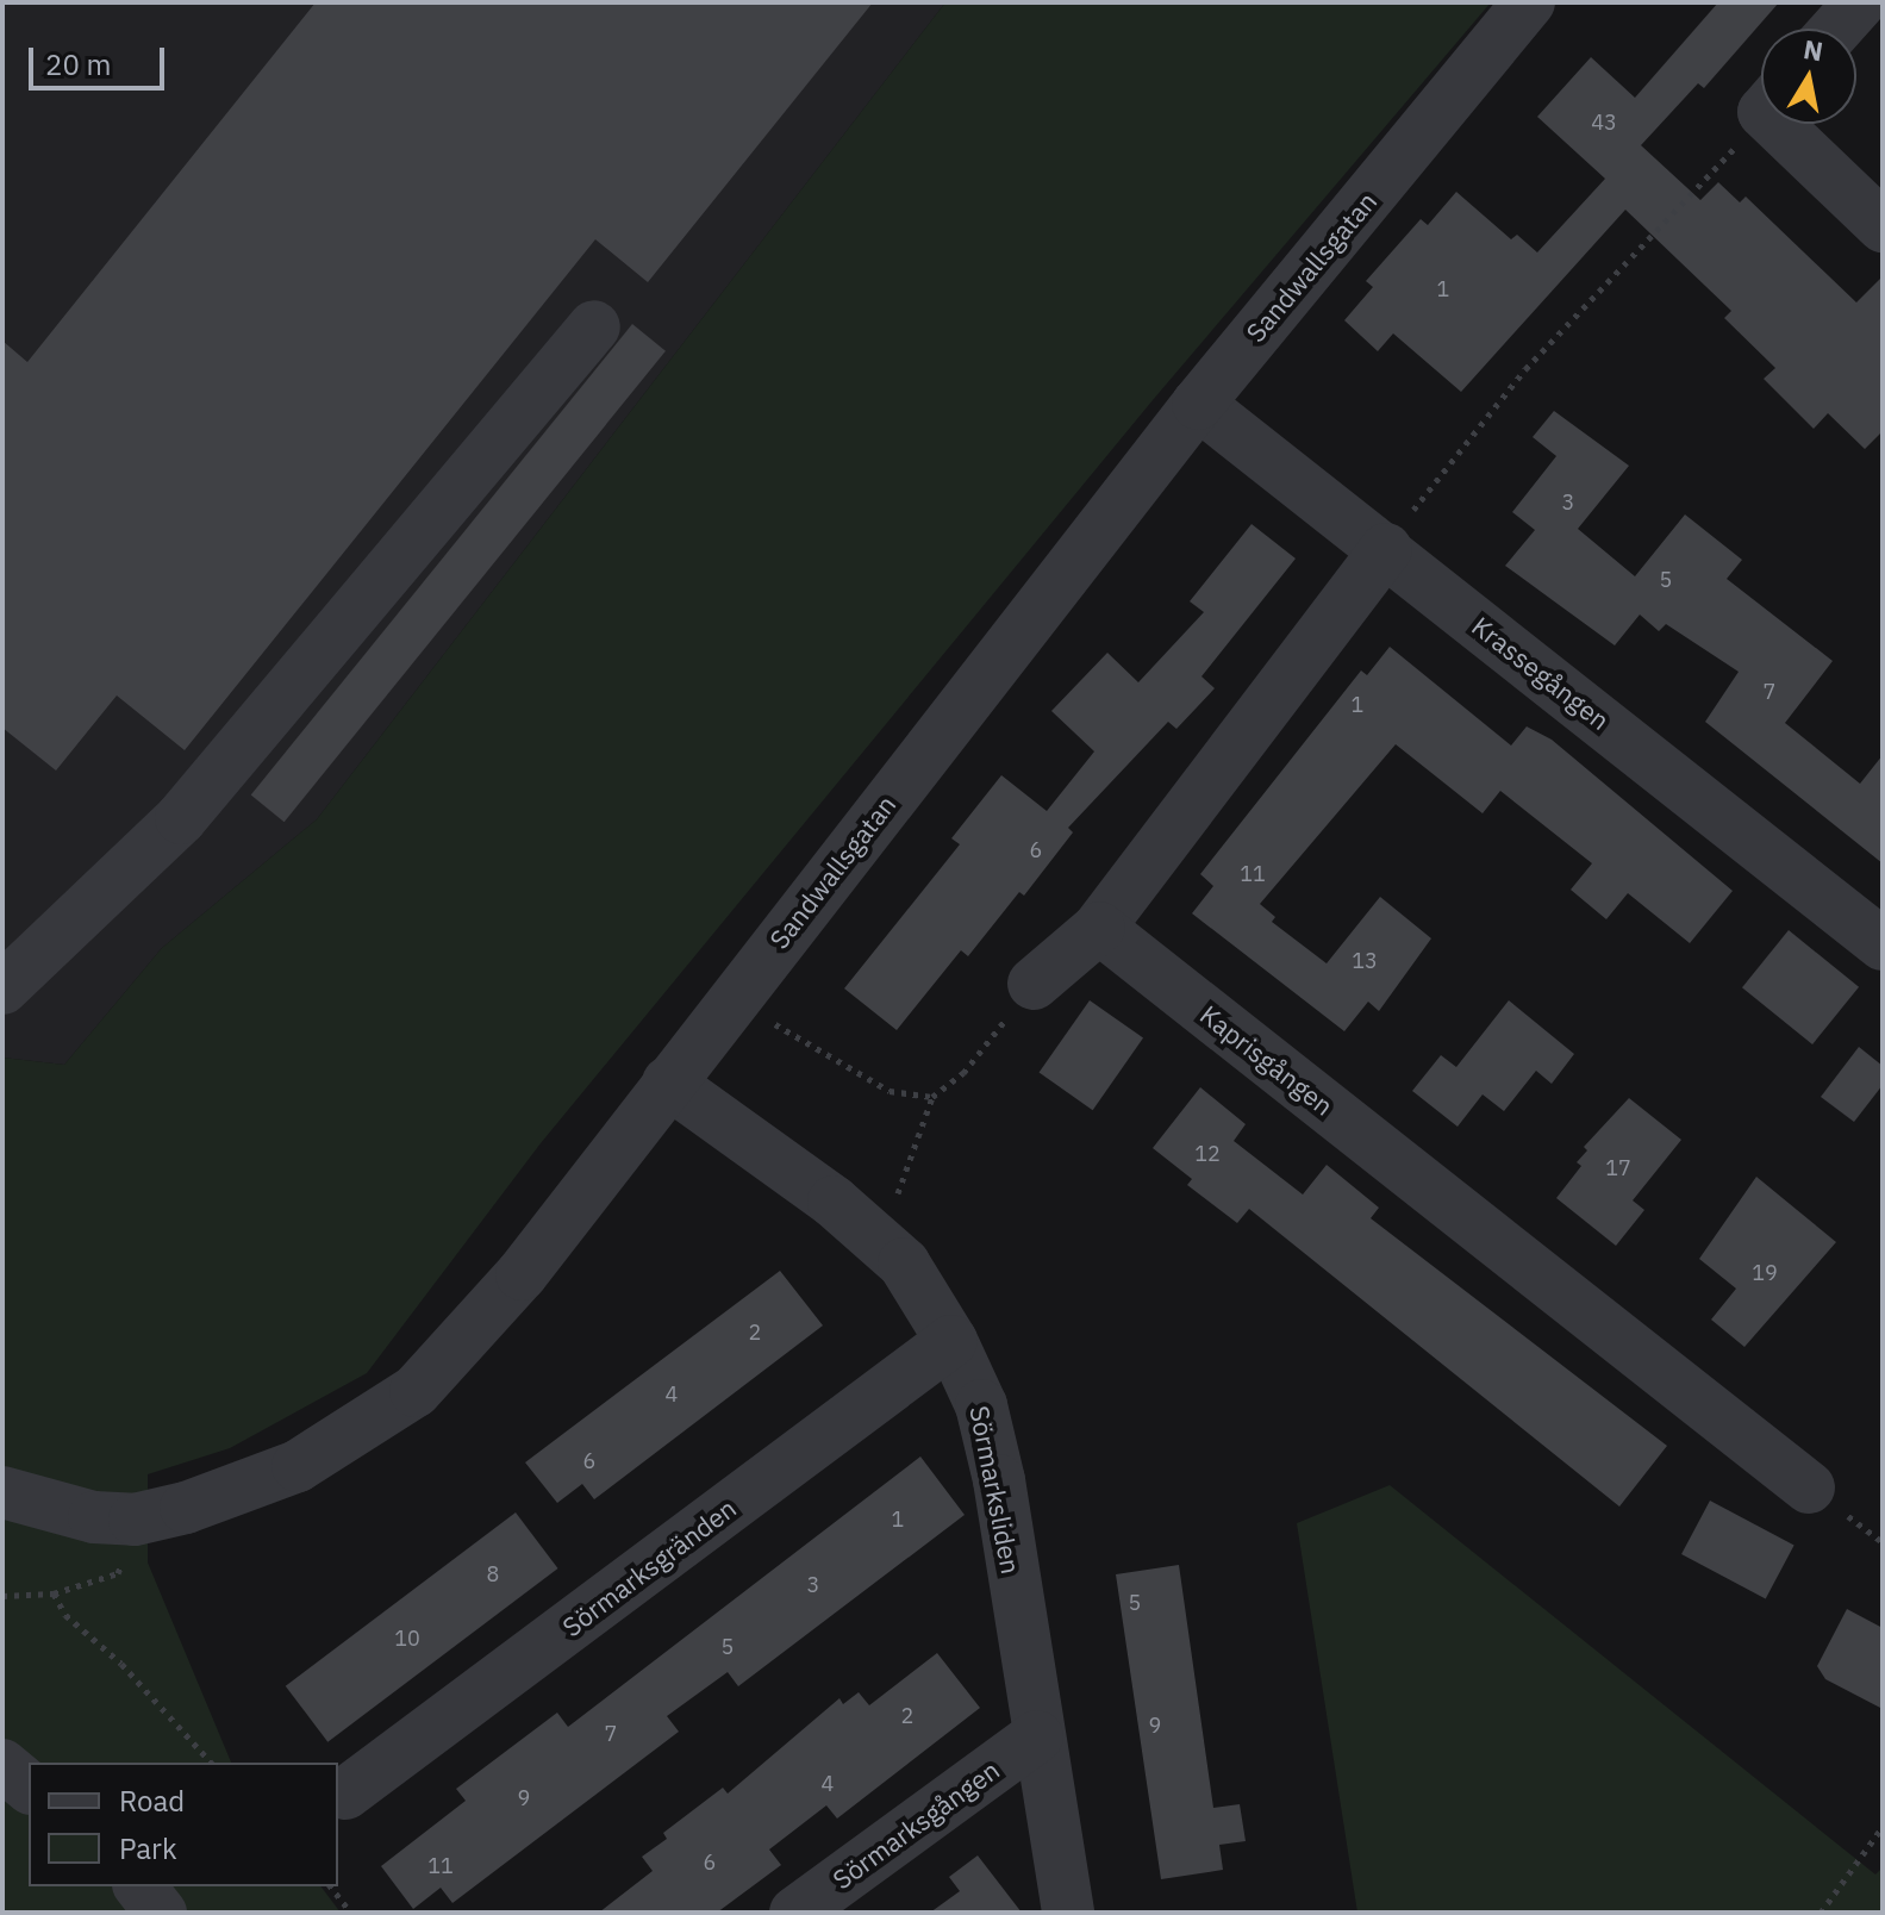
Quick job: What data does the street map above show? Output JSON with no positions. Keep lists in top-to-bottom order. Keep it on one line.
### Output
{"streets":{"street":["Sandwallsgatan","Krassegången","Kaprisgången","Sörmarksliden","Sörmarksgränden","Sörmarksgången"]},"crossings":[["Sandwallsgatan","Krassegången"],["Sandwallsgatan","Sörmarksliden"],["Sörmarksliden","Sörmarksgränden"],["Sörmarksliden","Sörmarksgången"]],"house_numbers":["43","1","3","5","7","1","6","11","13","12","17","19","2","4","6","1","8","3","5","10","5","2","9","7","4","9","6","11"],"legend":["Road","Park"],"scale_bar":"20 m","north":"top"}
